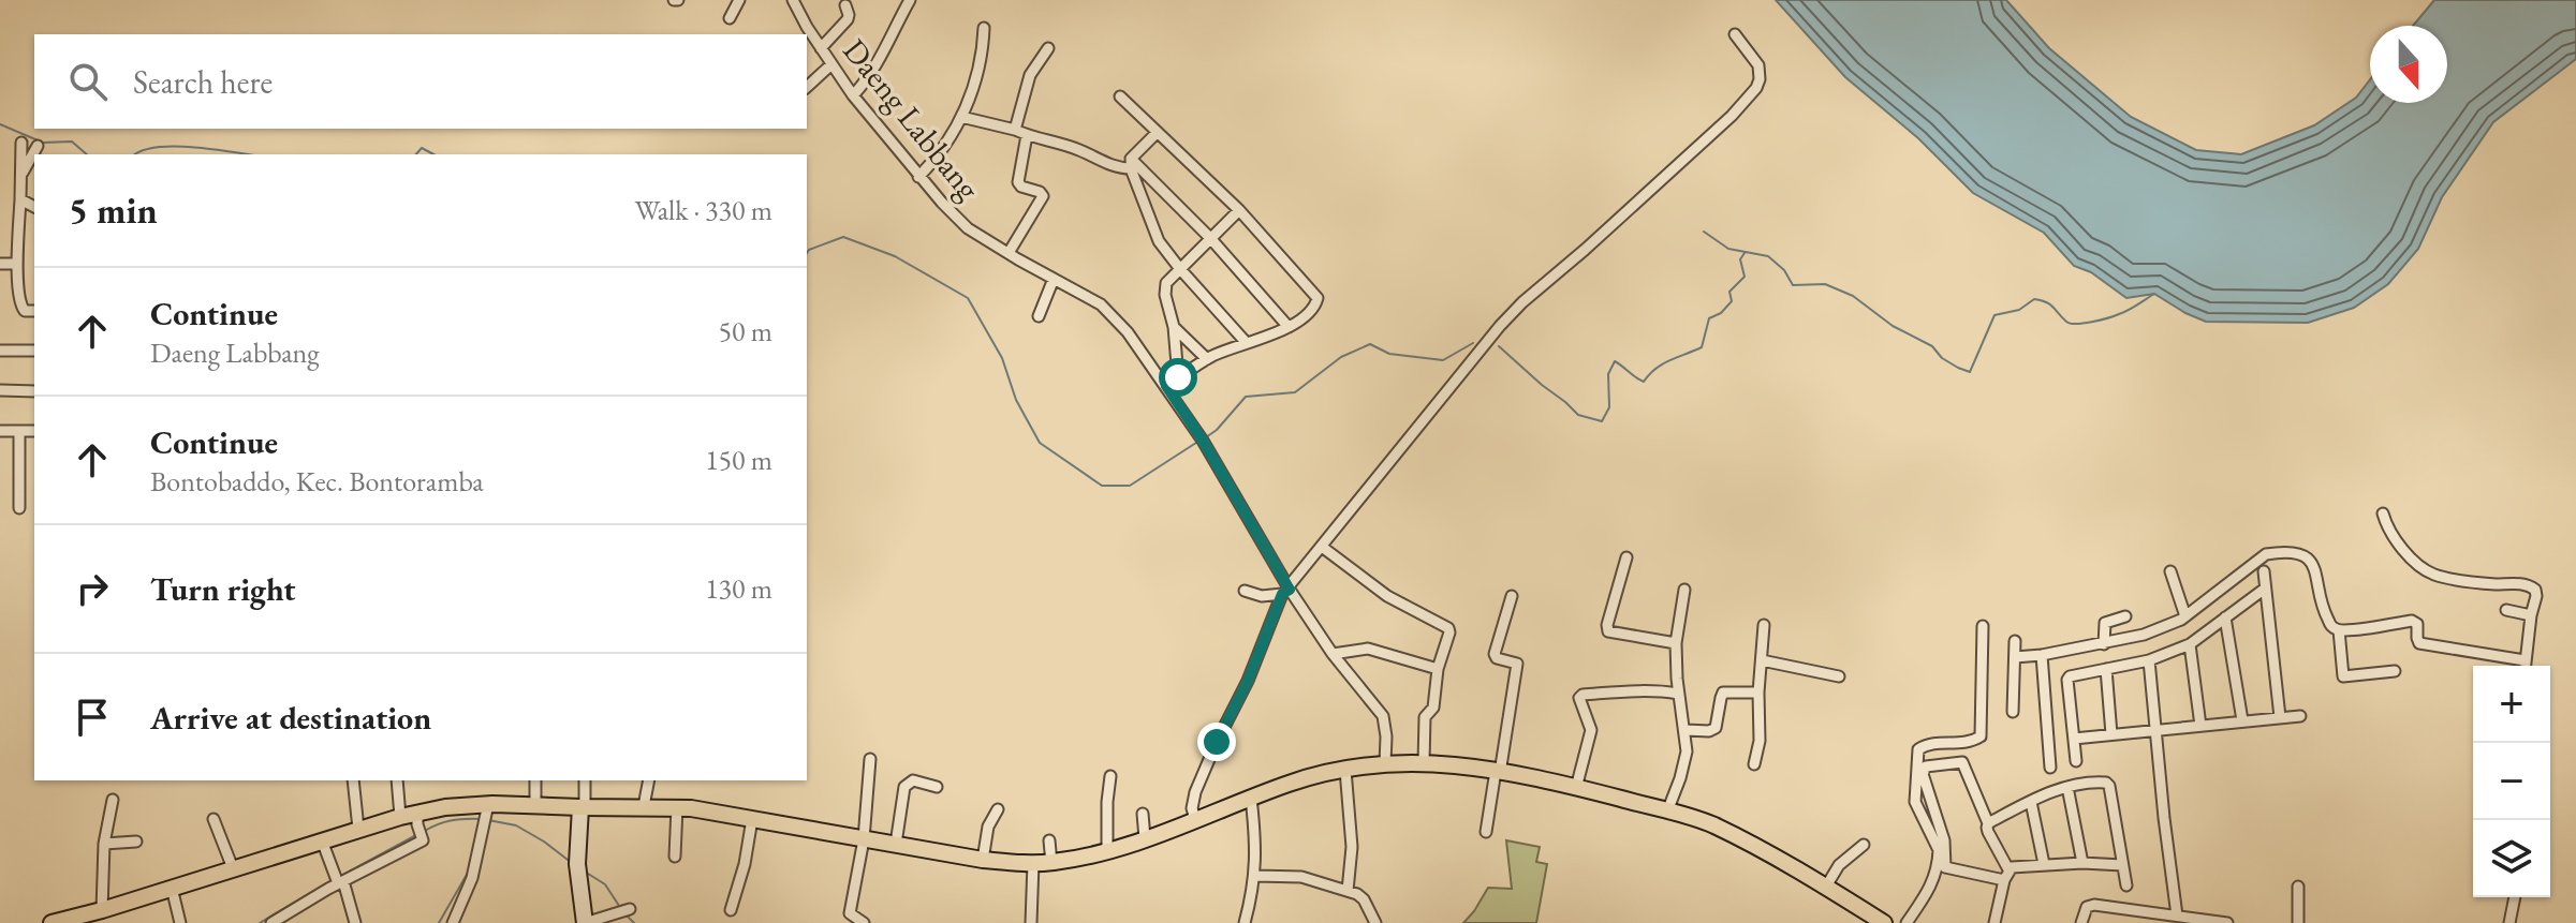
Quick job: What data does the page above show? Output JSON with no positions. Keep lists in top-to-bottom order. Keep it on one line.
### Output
{"streets":{"street":["Daeng Labbang"]},"north":"bottom","page":{"search":"Search here","heading":["5 min","Walk · 330 m"],"list":[["Continue","Daeng Labbang","50 m"],["Continue","Bontobaddo, Kec. Bontoramba","150 m"],["Turn right","130 m"],"Arrive at destination"],"map_buttons":["+","−"]}}
